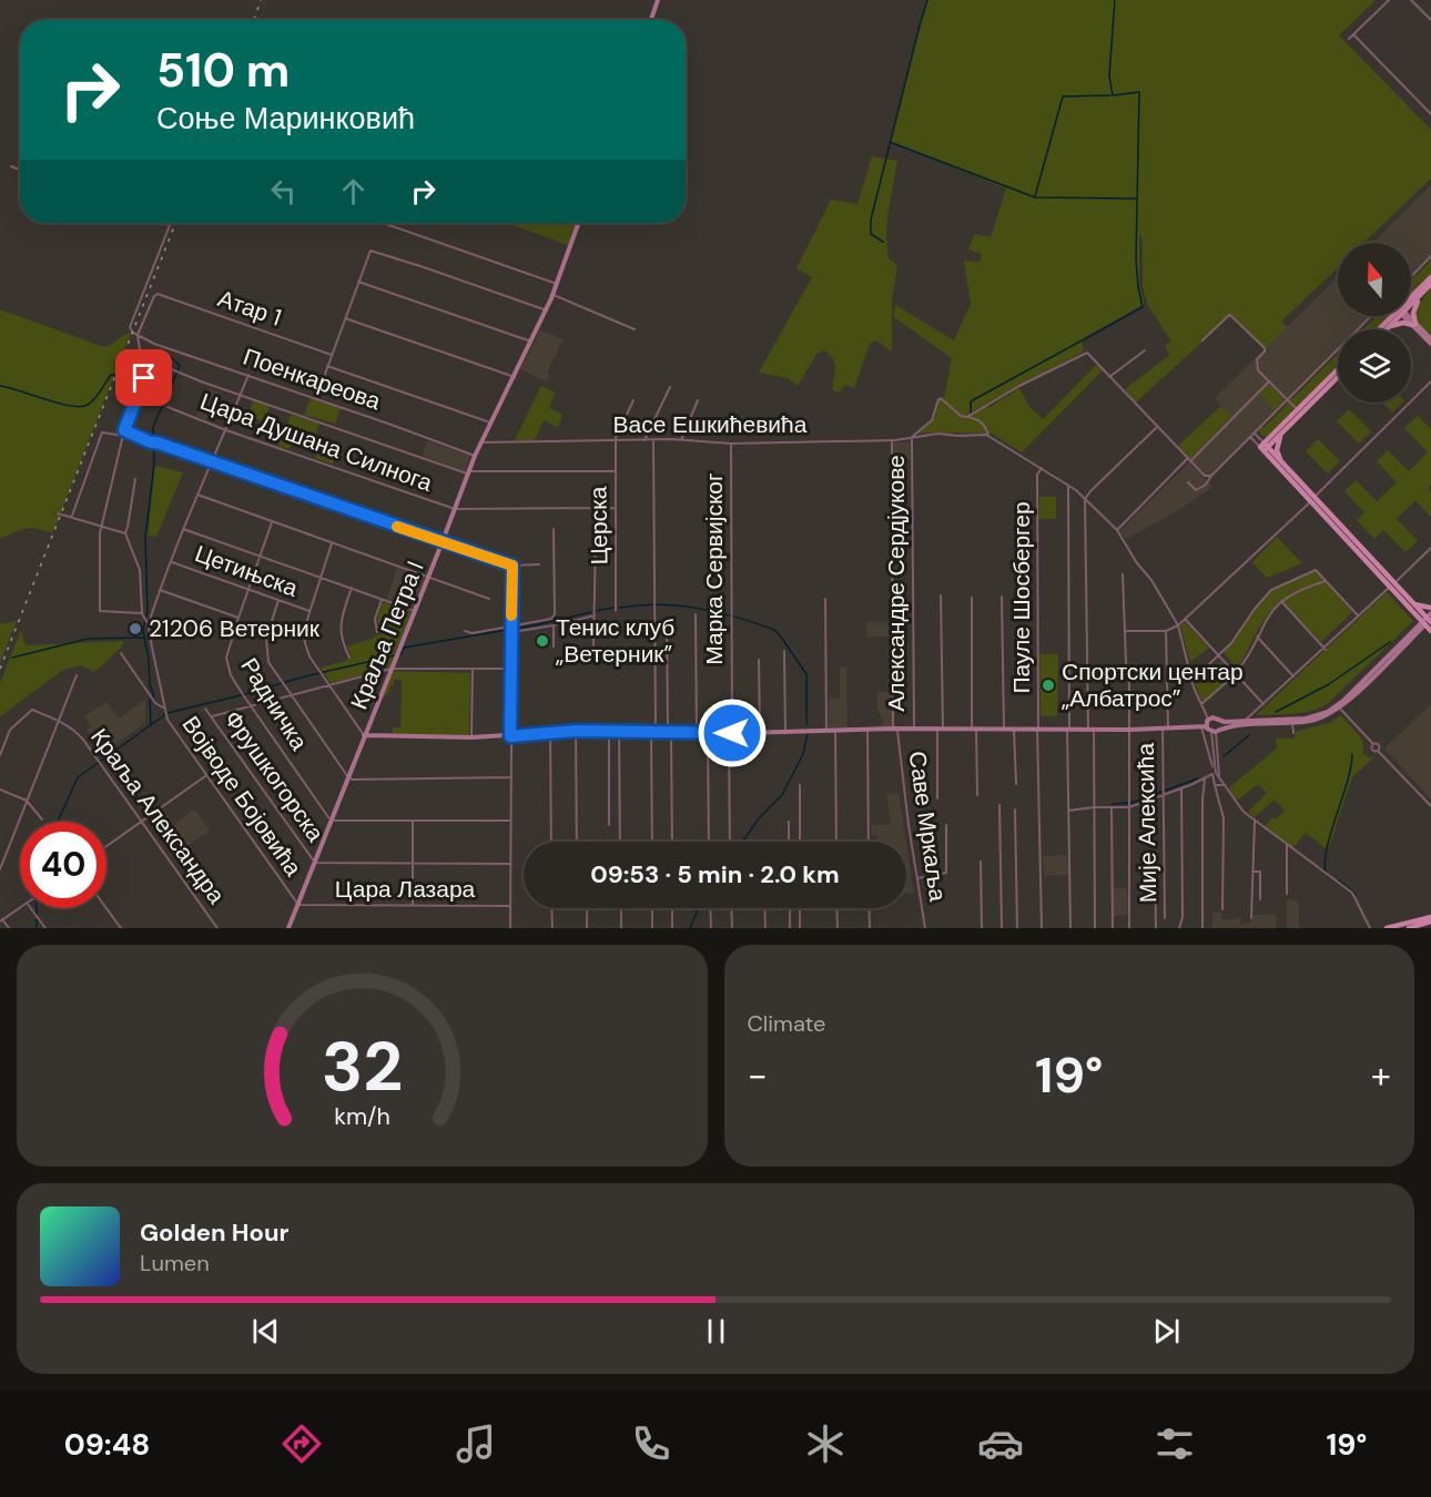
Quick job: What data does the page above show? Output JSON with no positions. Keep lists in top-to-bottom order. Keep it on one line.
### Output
{"streets":{"street":["Атар 1","Поенкареова","Васе Ешкићевића","Цара Душана Силнога","Церска","Марка Сервијског","Цетињска","Александре Сердјукове","Пауле Шосбергер","Краља Петра I","Радничка","Фрушкогорска","Војводе Бојовића","Краља Александра","Мије Алексића","Саве Мркаља","Цара Лазара"]},"crossings":[["Атар 1","Поенкареова"],["Поенкареова","Краља Петра I"],["Васе Ешкићевића","Церска"],["Васе Ешкићевића","Марка Сервијског"],["Васе Ешкићевића","Александре Сердјукове"],["Васе Ешкићевића","Краља Петра I"],["Васе Ешкићевића","Саве Мркаља"],["Цара Душана Силнога","Церска"],["Цара Душана Силнога","Краља Петра I"],["Цетињска","Радничка"],["Краља Петра I","Радничка"],["Краља Петра I","Фрушкогорска"],["Краља Петра I","Војводе Бојовића"],["Краља Петра I","Цара Лазара"],["Војводе Бојовића","Цара Лазара"]],"places":["21206 Ветерник","Тенис клуб „Ветерник”","Спортски центар „Албатрос”"],"north":"top","page":{"turn":["510 m","Соње Маринковић"],"limit":"40","trip":"09:53 · 5 min · 2.0 km","tile":"Climate","heat":["−","19°","+"],"song":["Golden Hour","Lumen"],"tabs":["09:48","19°"],"gauge":["32","km/h"]}}
